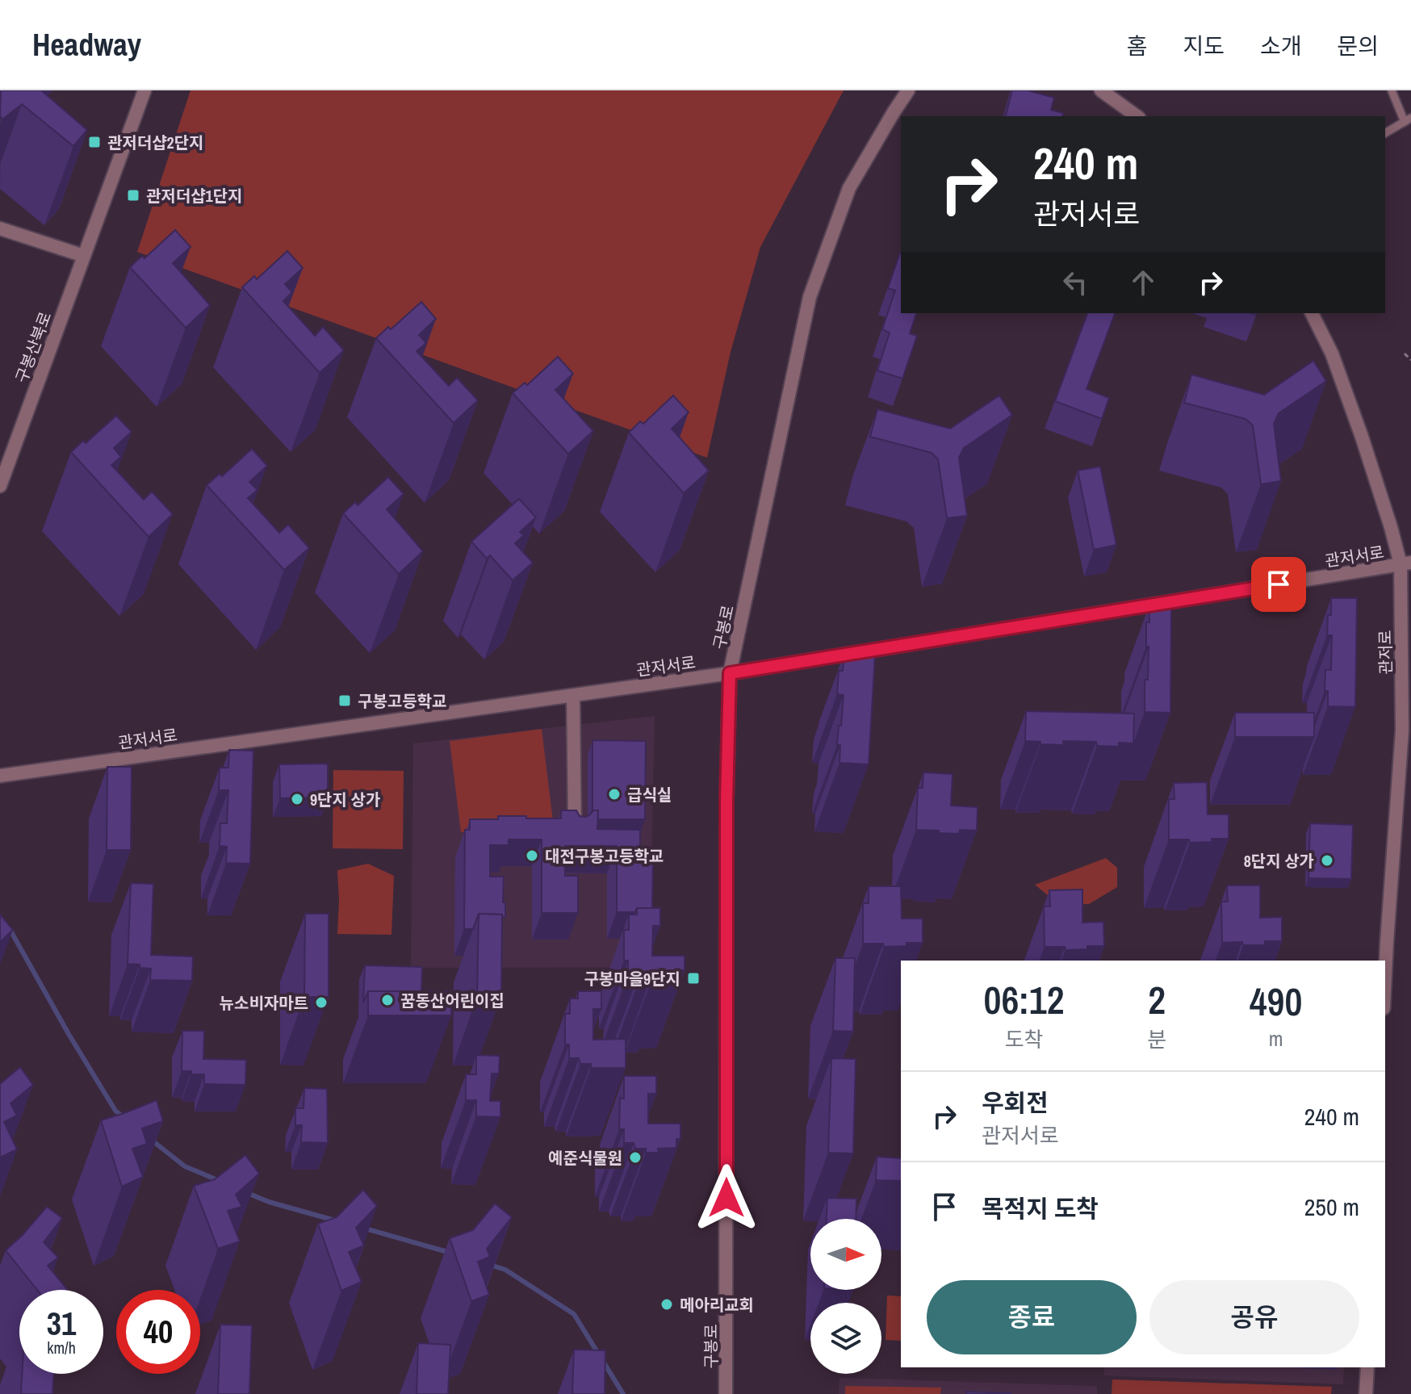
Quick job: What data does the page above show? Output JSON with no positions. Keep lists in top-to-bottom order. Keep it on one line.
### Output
{"streets":{"street":["구봉산북로","관저서로","구봉로","관저로"]},"crossings":[["관저서로","구봉로"],["관저서로","관저로"]],"places":{"transit":["관저더샵2단지","관저더샵1단지","구봉고등학교","구봉마을9단지"],"other":["급식실","9단지 상가","대전구봉고등학교","8단지 상가","꿈동산어린이집","뉴소비자마트","예준식물원","메아리교회"]},"north":"right","page":{"header":"Headway","nav":["홈","지도","소개","문의"],"turn":["240 m","관저서로"],"eta":["06:12","도착","2","분","490","m"],"list":[{"name":"우회전","note":"관저서로","value":"240 m"},{"name":"목적지 도착","value":"250 m"}],"buttons":["종료","공유"],"speed":"31 km/h","limit":"40"}}
